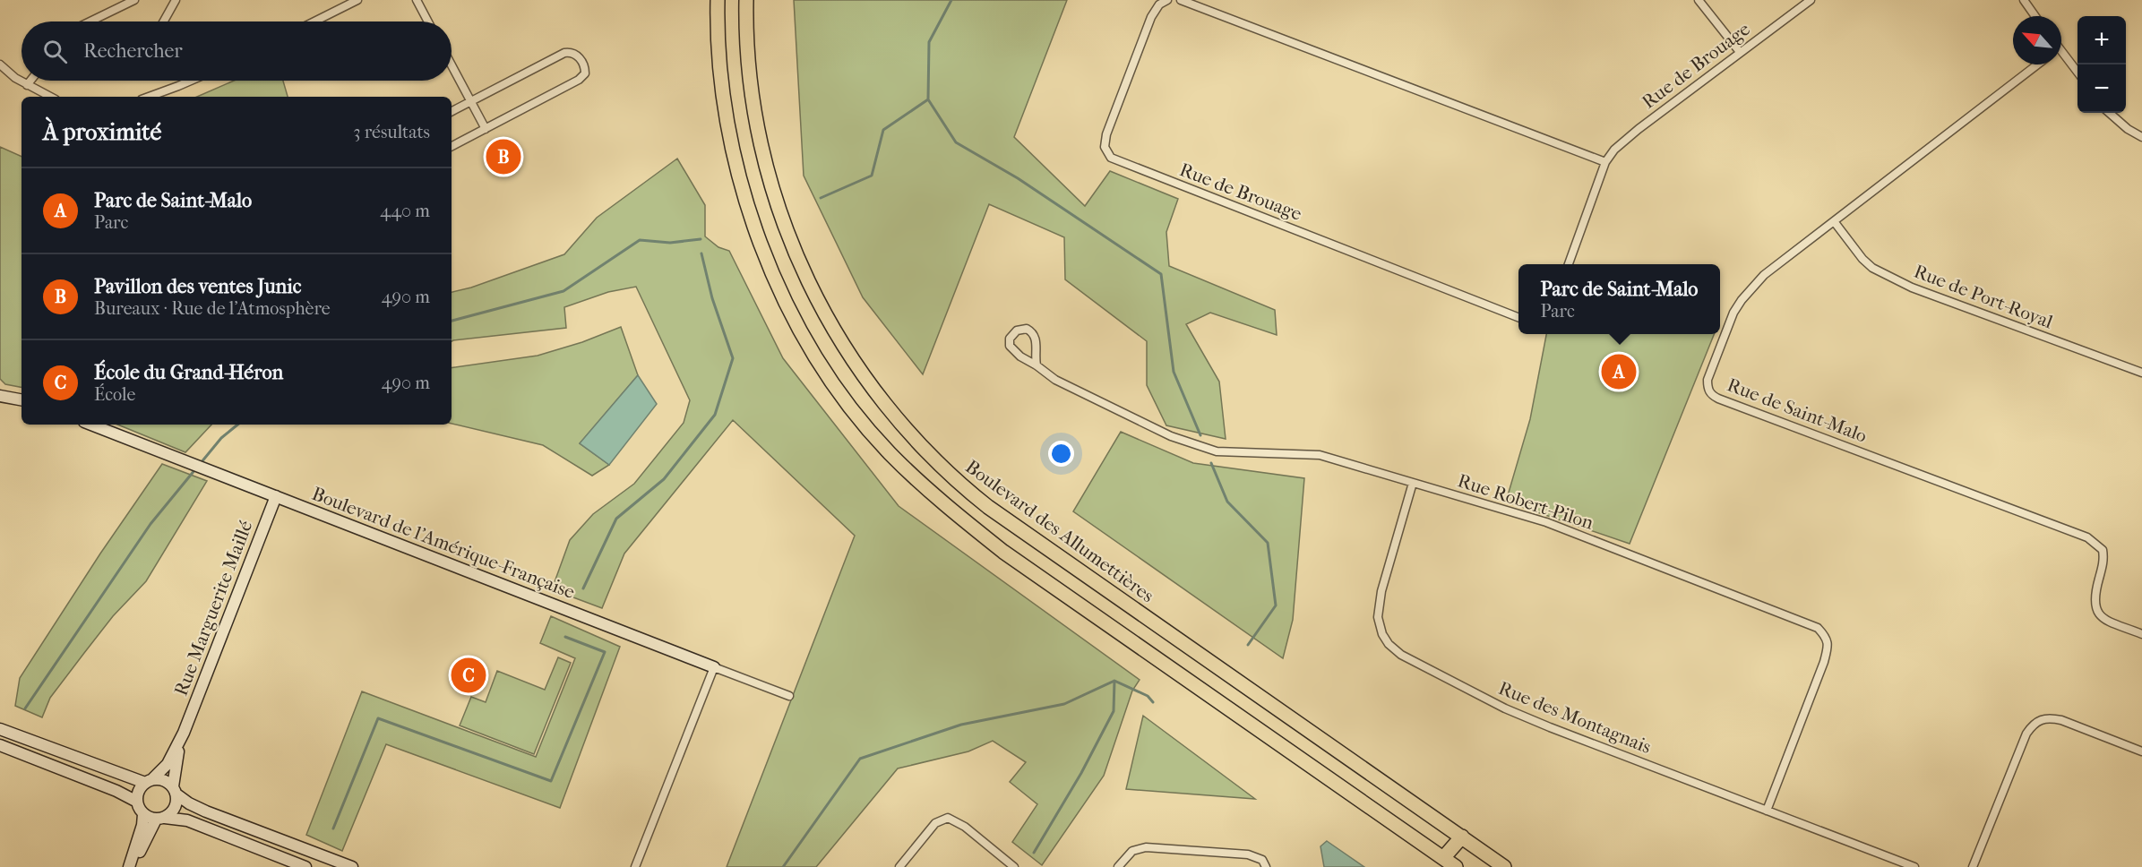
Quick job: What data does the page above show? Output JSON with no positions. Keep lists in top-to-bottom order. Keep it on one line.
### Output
{"streets":{"highway":["Boulevard des Allumettières"],"street":["Rue de Brouage","Rue de Port-Royal","Rue de Saint-Malo","Rue Robert-Pilon","Boulevard de l'Amérique-Française","Rue Marguerite Maillé","Rue des Montagnais"]},"crossings":[["Rue de Port-Royal","Rue de Saint-Malo"],["Rue Robert-Pilon","Rue des Montagnais"],["Boulevard de l'Amérique-Française","Rue Marguerite Maillé"]],"north":"top left","page":{"map_buttons":["+","−"],"search":"Rechercher","heading":["À proximité","3 résultats"],"pins":["B","A","C"],"list":[{"mark":"A","name":"Parc de Saint-Malo","note":"Parc","value":"440 m"},{"mark":"B","name":"Pavillon des ventes Junic","note":"Bureaux · Rue de l'Atmosphère","value":"490 m"},{"mark":"C","name":"École du Grand-Héron","note":"École","value":"490 m"}],"popup":["Parc de Saint-Malo","Parc"]}}
